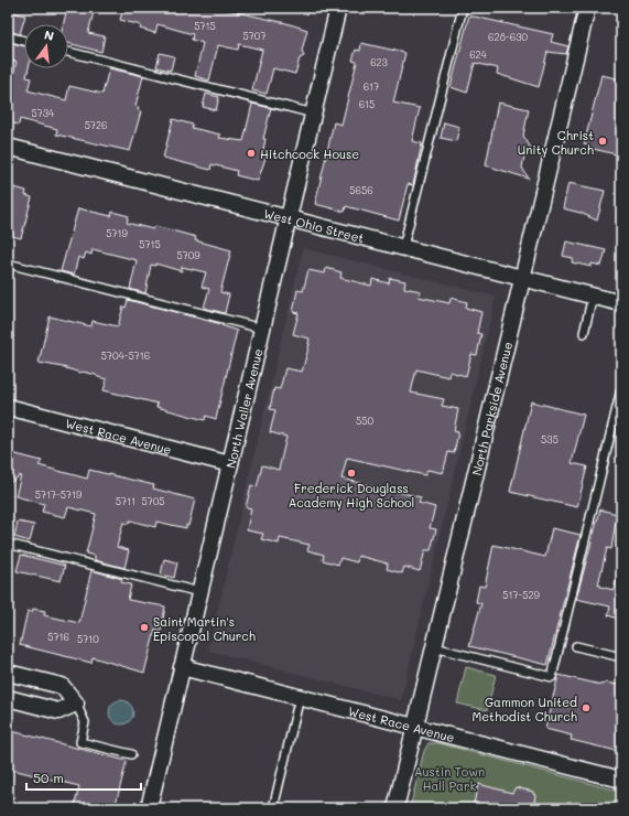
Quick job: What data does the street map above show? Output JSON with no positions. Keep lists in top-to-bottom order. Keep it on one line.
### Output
{"streets":{"street":["West Ohio Street","North Waller Avenue","North Parkside Avenue","West Race Avenue"]},"crossings":[["West Ohio Street","North Waller Avenue"],["West Ohio Street","North Parkside Avenue"],["North Waller Avenue","West Race Avenue"],["North Parkside Avenue","West Race Avenue"]],"parks":["Austin Town Hall Park"],"places":["Christ Unity Church","Hitchcock House","Frederick Douglass Academy High School","Saint Martin's Episcopal Church","Gammon United Methodist Church"],"house_numbers":["5715","5707","628-630","624","623","617","615","5734","5726","5656","5719","5715","5709","5704-5716","550","535","5717-5719","5711","5705","517-529","5716","5710"],"scale_bar":"50 m","north":"top"}
